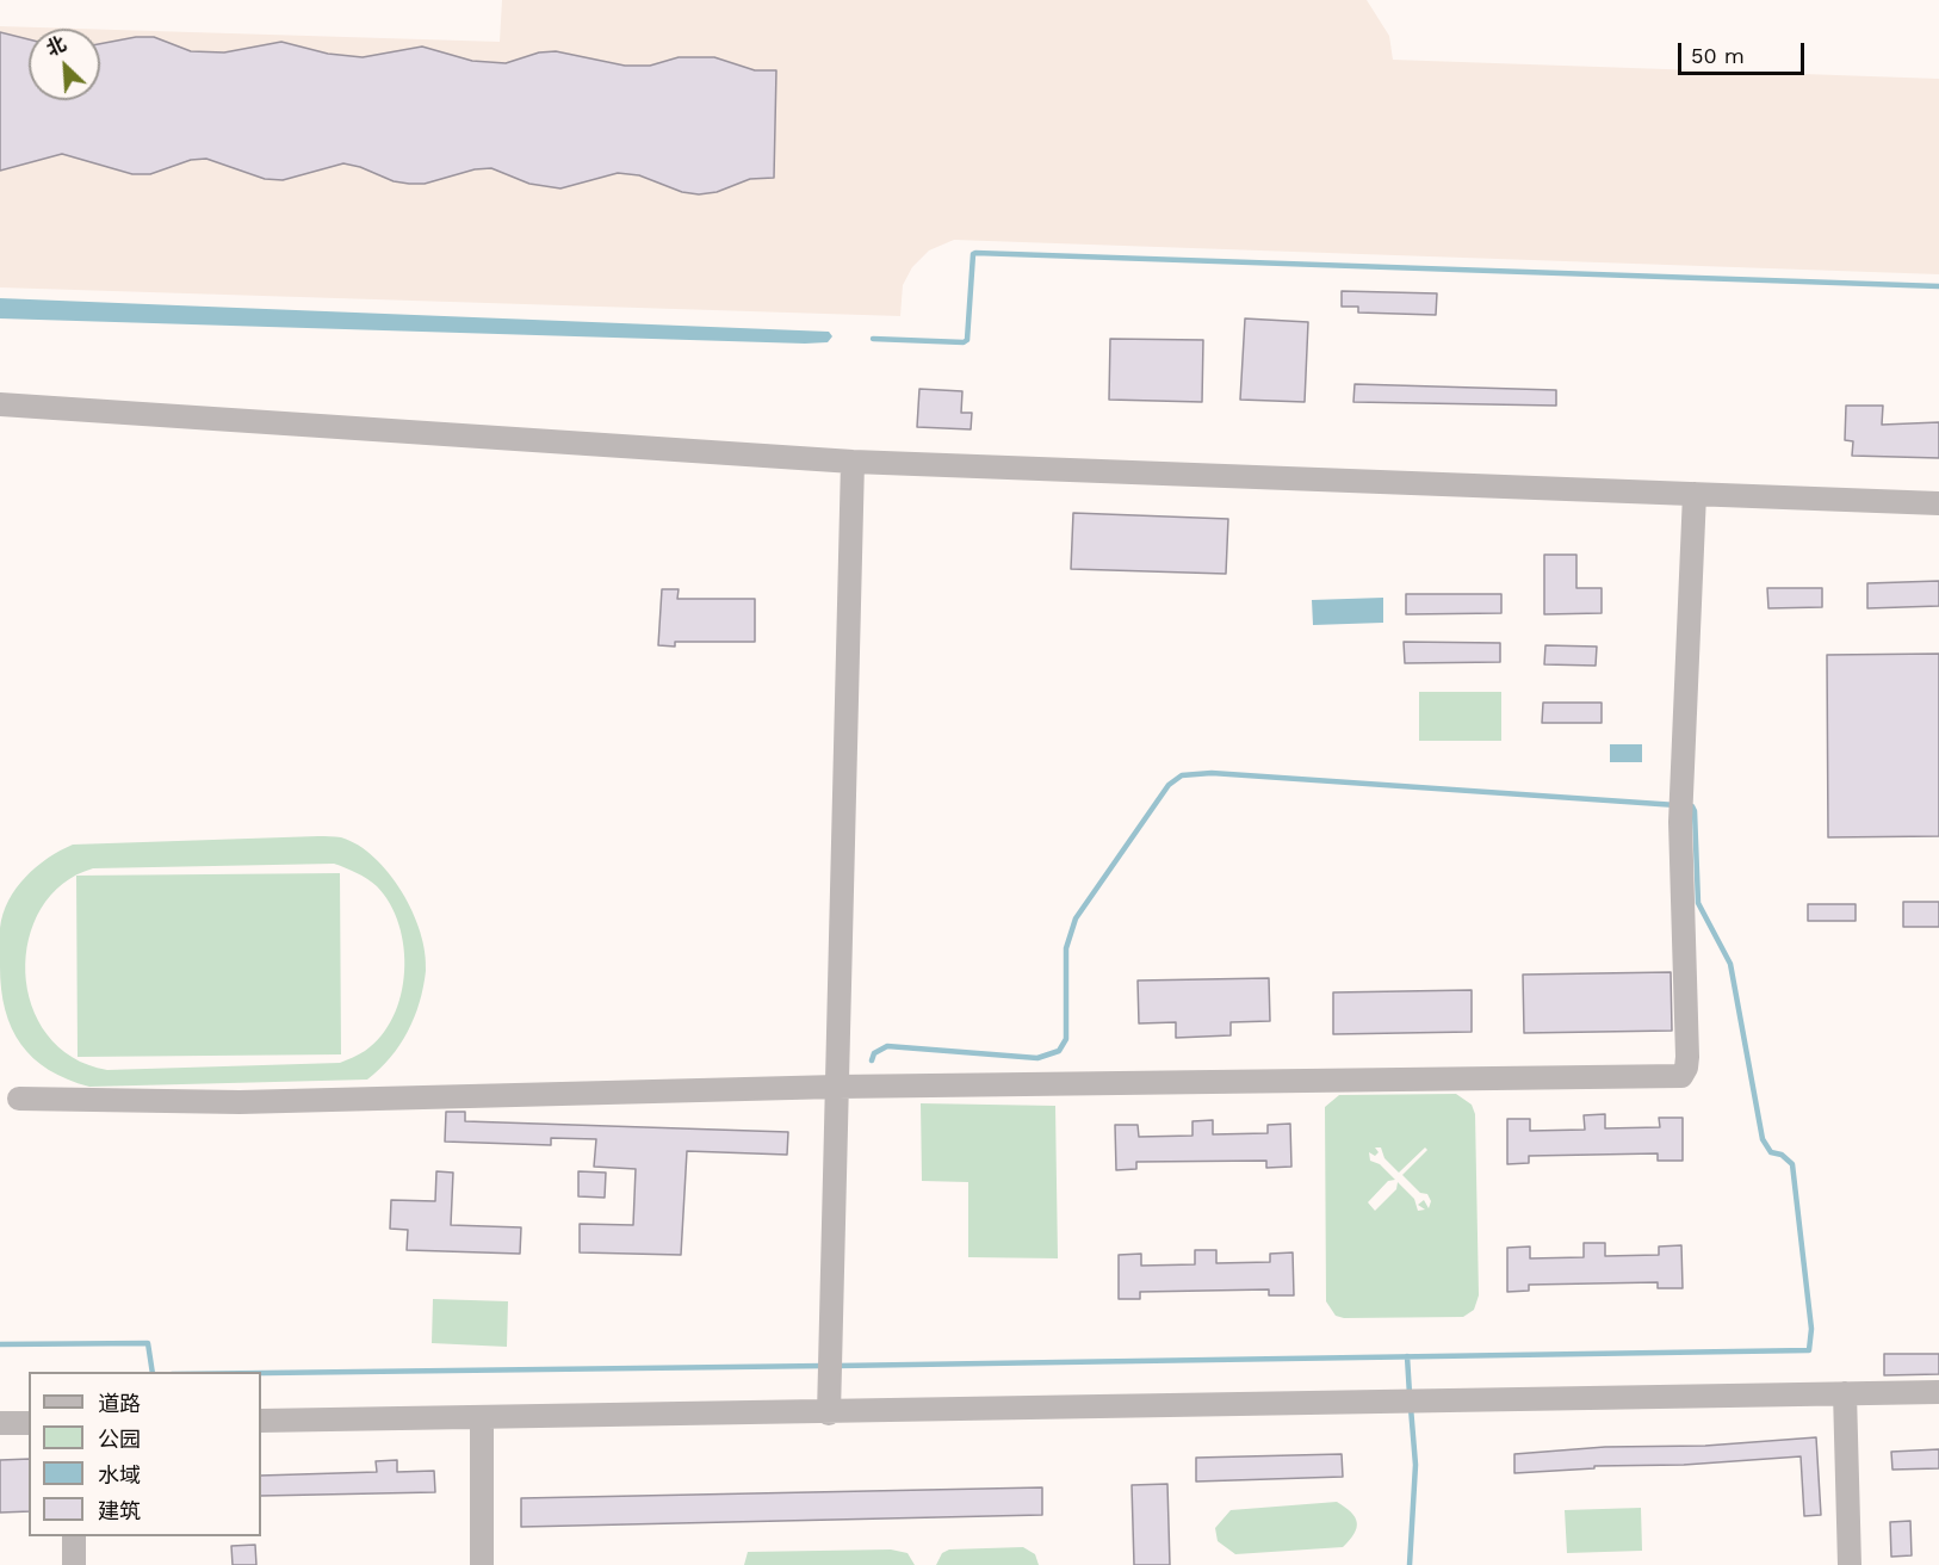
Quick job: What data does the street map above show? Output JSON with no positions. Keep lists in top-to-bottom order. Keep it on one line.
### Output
{"legend":["道路","公园","水域","建筑"],"scale_bar":"50 m","north":"top left"}
